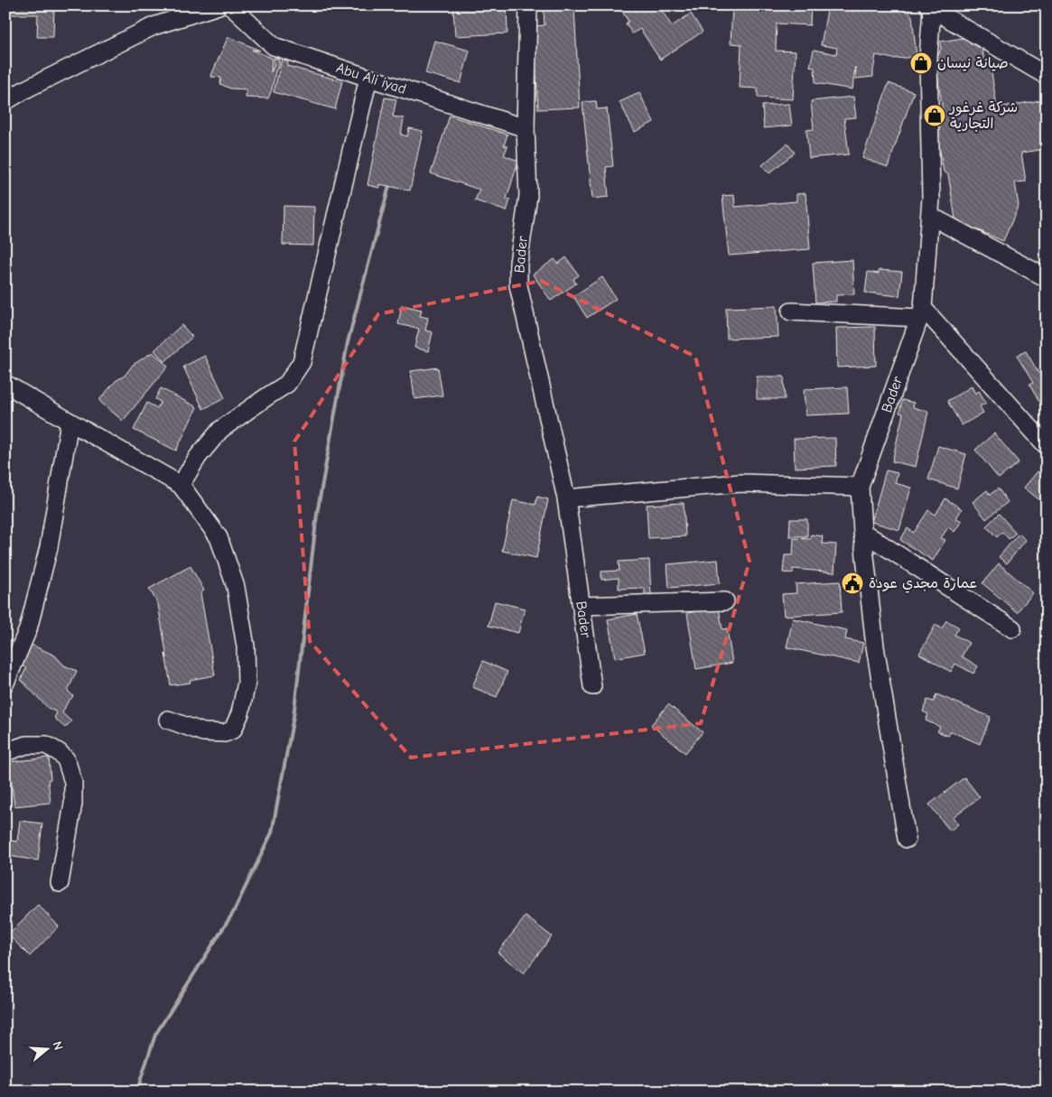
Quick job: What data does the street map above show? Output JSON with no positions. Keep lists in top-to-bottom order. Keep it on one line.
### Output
{"streets":{"street":["Abu Ali iyad","Bader"]},"crossings":[["Abu Ali iyad","Bader"]],"places":{"shop":["صيانة نيسان","شركة غرغور التجارية"],"public building":["عمارة مجدي عودة"]},"north":"right"}
